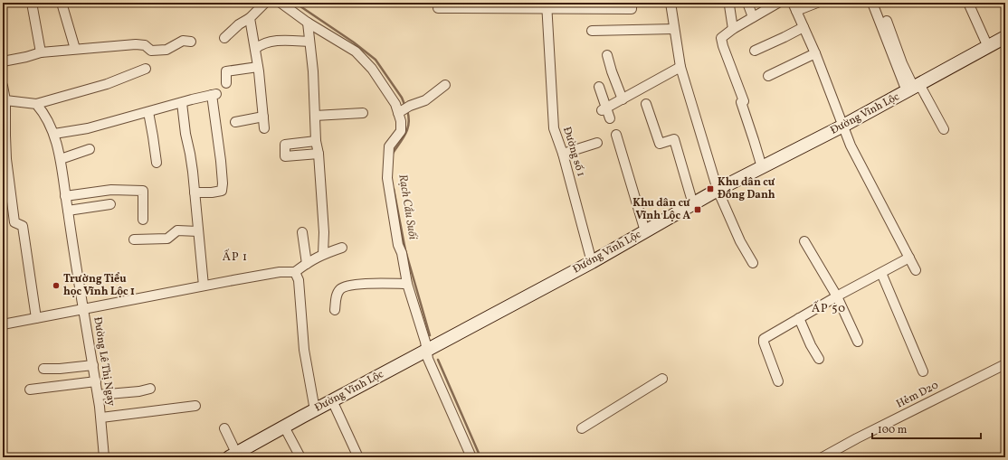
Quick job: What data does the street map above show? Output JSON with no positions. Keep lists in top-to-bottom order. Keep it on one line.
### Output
{"streets":{"main road":["Đường Vĩnh Lộc"],"street":["Đường số 1","Đường Lê Thị Ngay","Hẻm D20"]},"crossings":[["Đường Vĩnh Lộc","Đường số 1"]],"districts":["ẤP 1","ẤP 50"],"water":["Rạch Cầu Suối"],"places":{"transit":["Khu dân cư Đồng Danh","Khu dân cư Vĩnh Lộc A"],"other":["Trường Tiểu học Vĩnh Lộc 1"]},"scale_bar":"100 m"}
